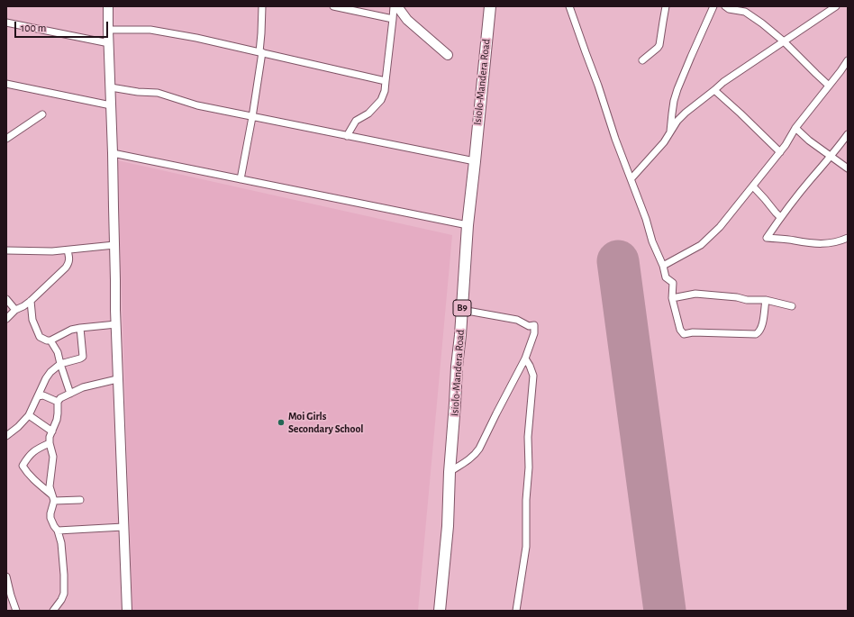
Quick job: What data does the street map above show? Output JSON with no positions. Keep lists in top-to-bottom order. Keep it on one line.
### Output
{"streets":{"highway":["Isiolo-Mandera Road","B9"]},"places":["Moi Girls Secondary School"],"scale_bar":"100 m"}
